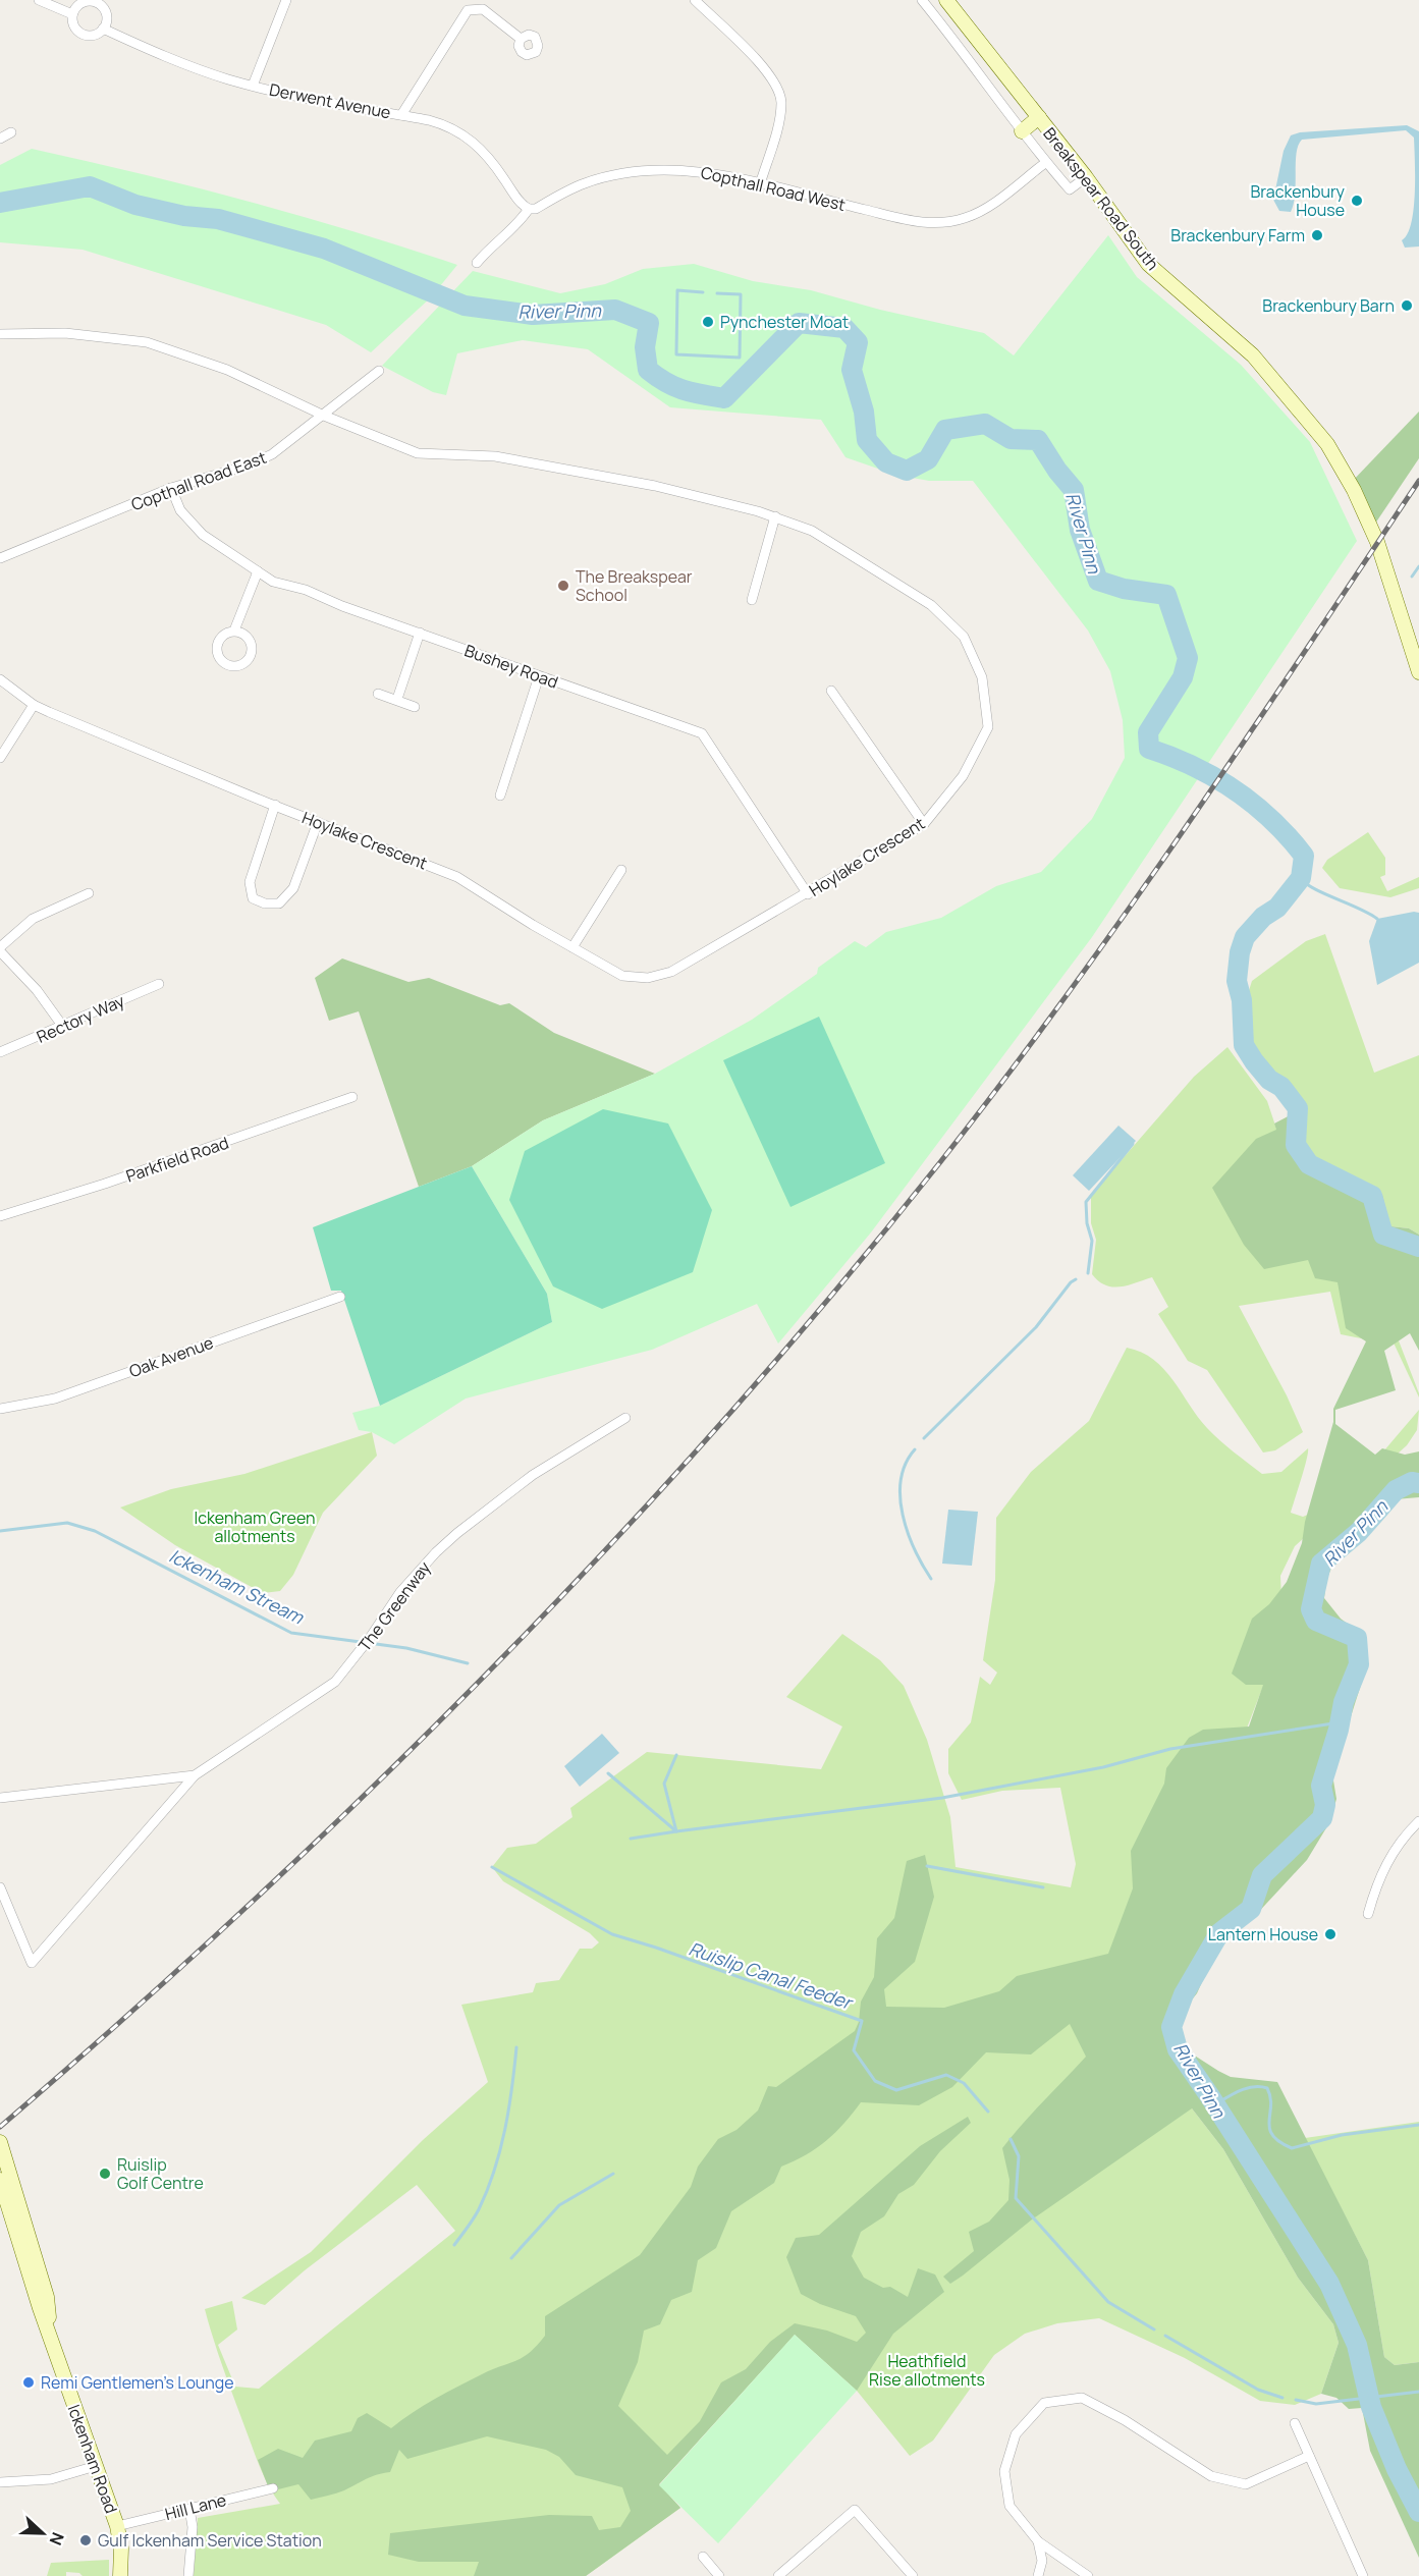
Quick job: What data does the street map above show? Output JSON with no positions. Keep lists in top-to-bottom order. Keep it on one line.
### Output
{"streets":{"street":["Derwent Avenue","Copthall Road West","Breakspear Road South","Copthall Road East","Bushey Road","Hoylake Crescent","Rectory Way","Parkfield Road","Oak Avenue","The Greenway","Ickenham Road","Hill Lane"]},"crossings":[["Derwent Avenue","Copthall Road West"],["Copthall Road East","Bushey Road"],["Copthall Road East","Hoylake Crescent"],["Bushey Road","Hoylake Crescent"],["Ickenham Road","Hill Lane"]],"water":["River Pinn","Ickenham Stream","Ruislip Canal Feeder"],"parks":["Ickenham Green allotments","Heathfield Rise allotments"],"places":["Brackenbury House","Brackenbury Farm","Brackenbury Barn","Pynchester Moat","The Breakspear School","Lantern House","Ruislip Golf Centre","Remi Gentlemen's Lounge","Gulf Ickenham Service Station"],"north":"right"}
